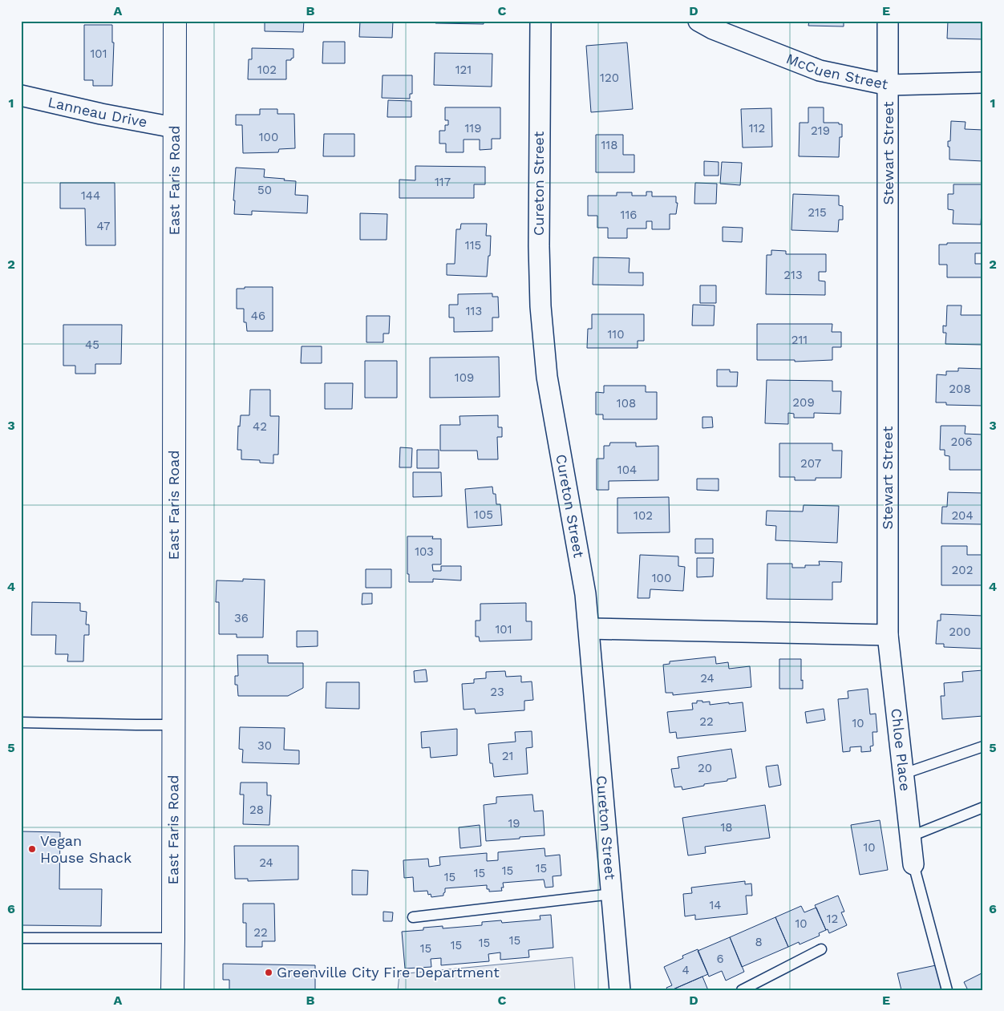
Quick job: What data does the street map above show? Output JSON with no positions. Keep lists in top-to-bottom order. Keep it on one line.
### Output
{"streets":{"main road":["East Faris Road"],"street":["McCuen Street","Lanneau Drive","Stewart Street","Cureton Street","Chloe Place"]},"crossings":[["McCuen Street","Stewart Street"],["Lanneau Drive","East Faris Road"],["Stewart Street","Chloe Place"]],"places":["Vegan House Shack","Greenville City Fire Department"],"house_numbers":["101","102","121","120","119","112","219","100","118","117","50","144","215","116","47","115","213","113","46","110","211","45","109","208","209","108","42","206","207","104","105","102","204","103","202","100","36","101","200","24","23","22","10","30","21","20","28","19","18","10","24","15","15","15","15","14","12","10","22","15","8","15","15","15","6","4"],"grid":{"columns":["A","B","C","D","E"],"rows":["1","2","3","4","5","6"]}}
